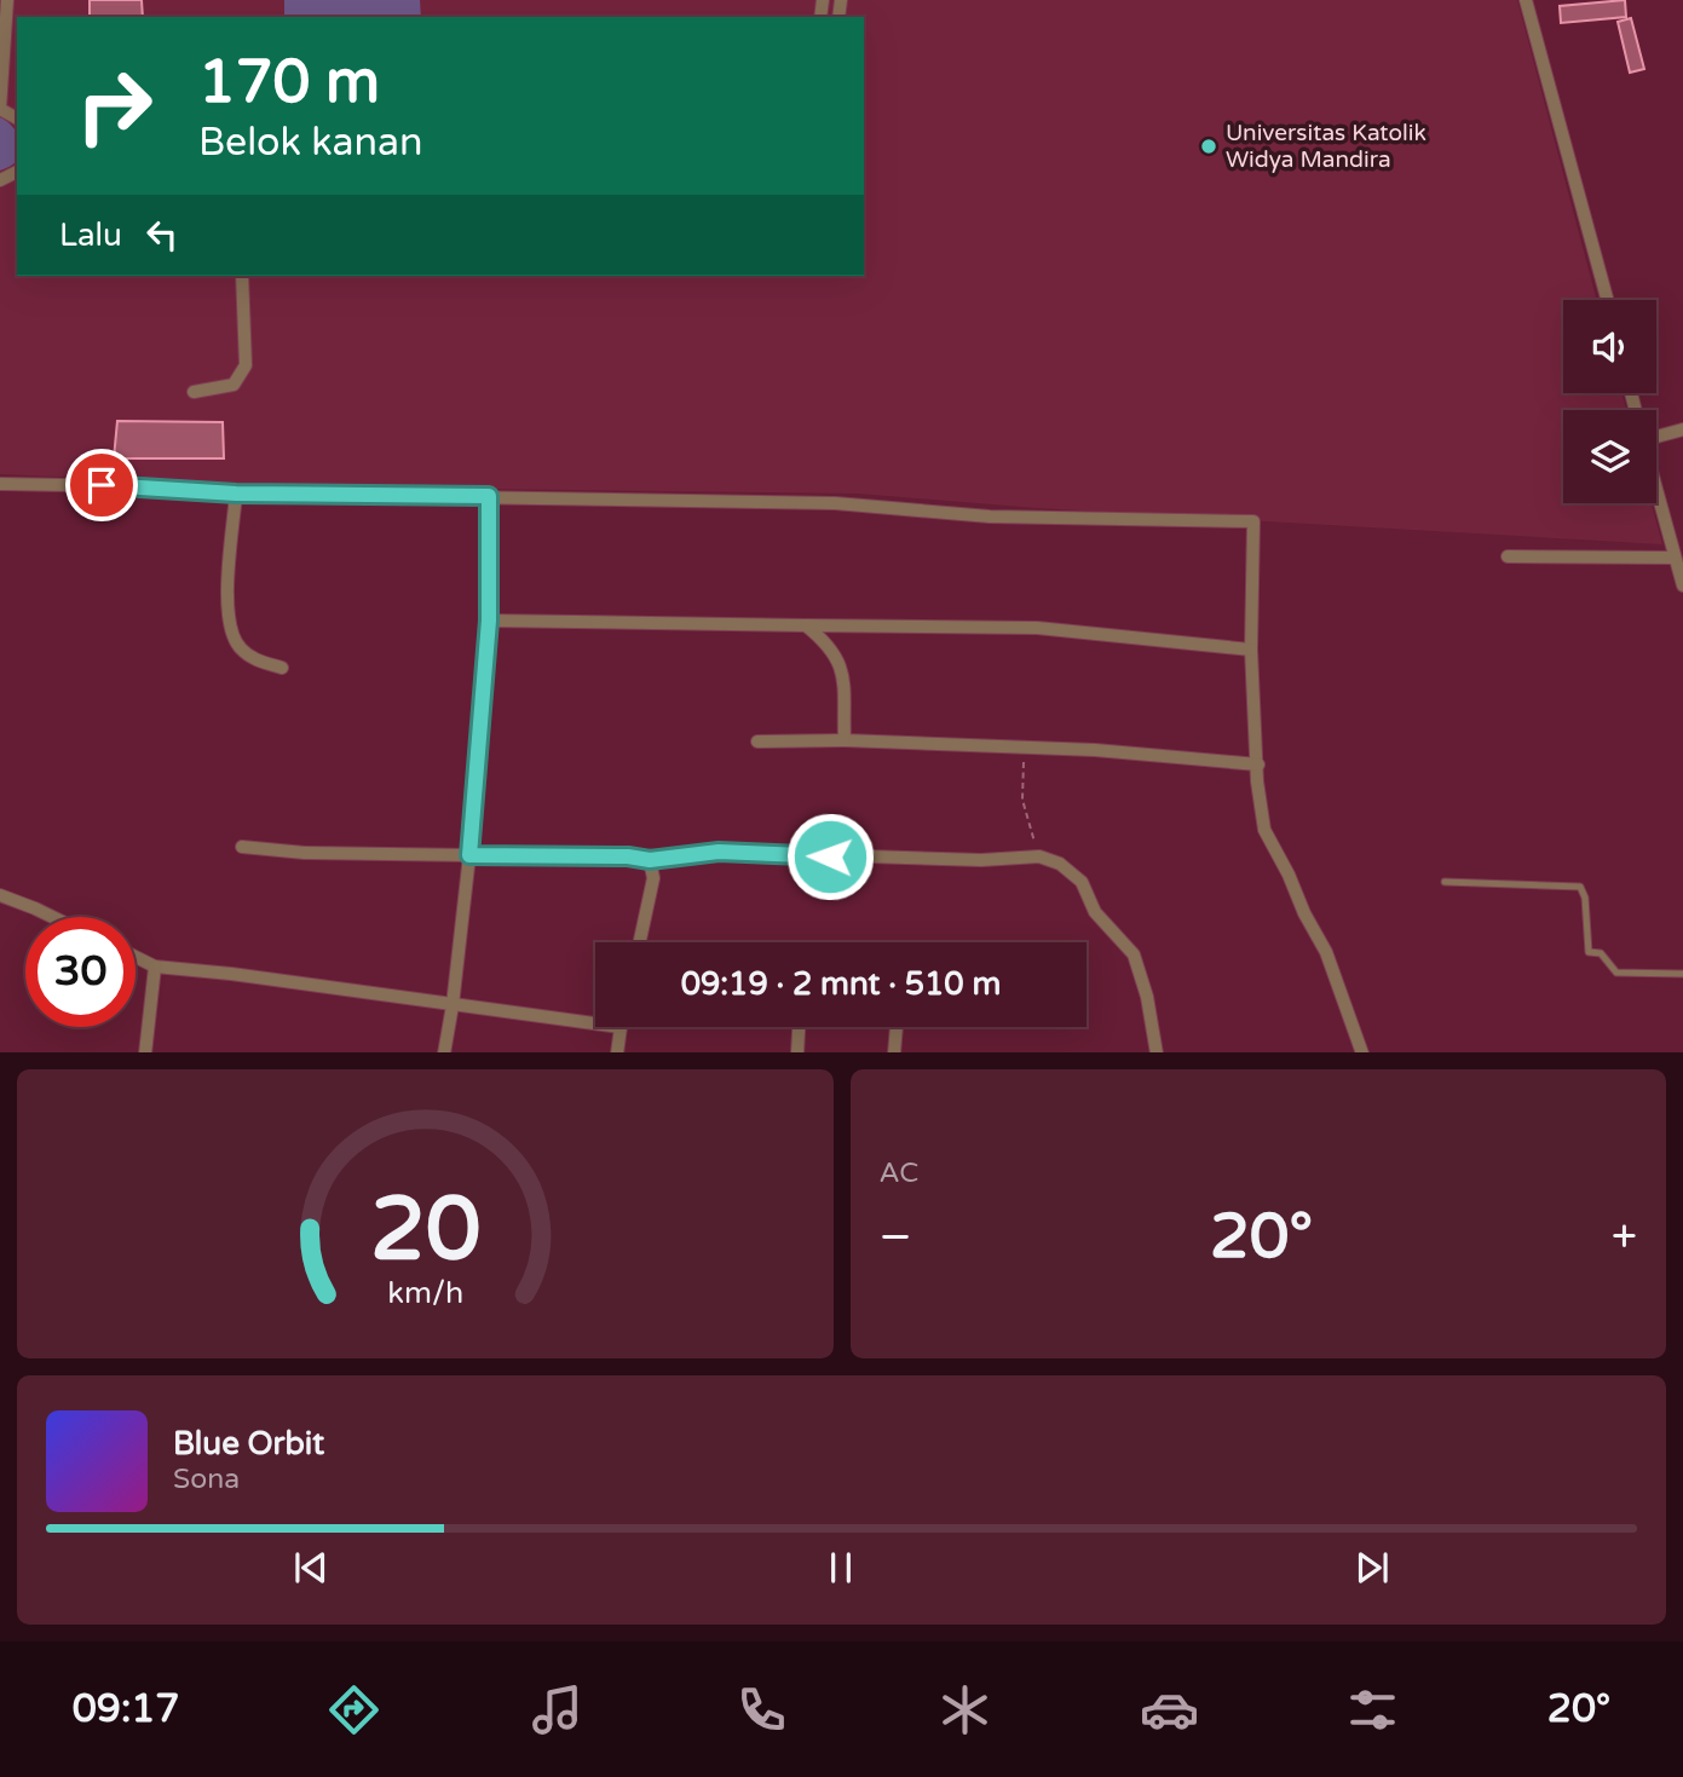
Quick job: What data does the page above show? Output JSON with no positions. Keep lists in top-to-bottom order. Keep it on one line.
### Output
{"places":["Universitas Katolik Widya Mandira"],"page":{"turn":["170 m","Belok kanan"],"then":"Lalu","limit":"30","trip":"09:19 · 2 mnt · 510 m","tile":"AC","heat":["−","20°","+"],"song":["Blue Orbit","Sona"],"tabs":["09:17","20°"],"gauge":["20","km/h"]}}
